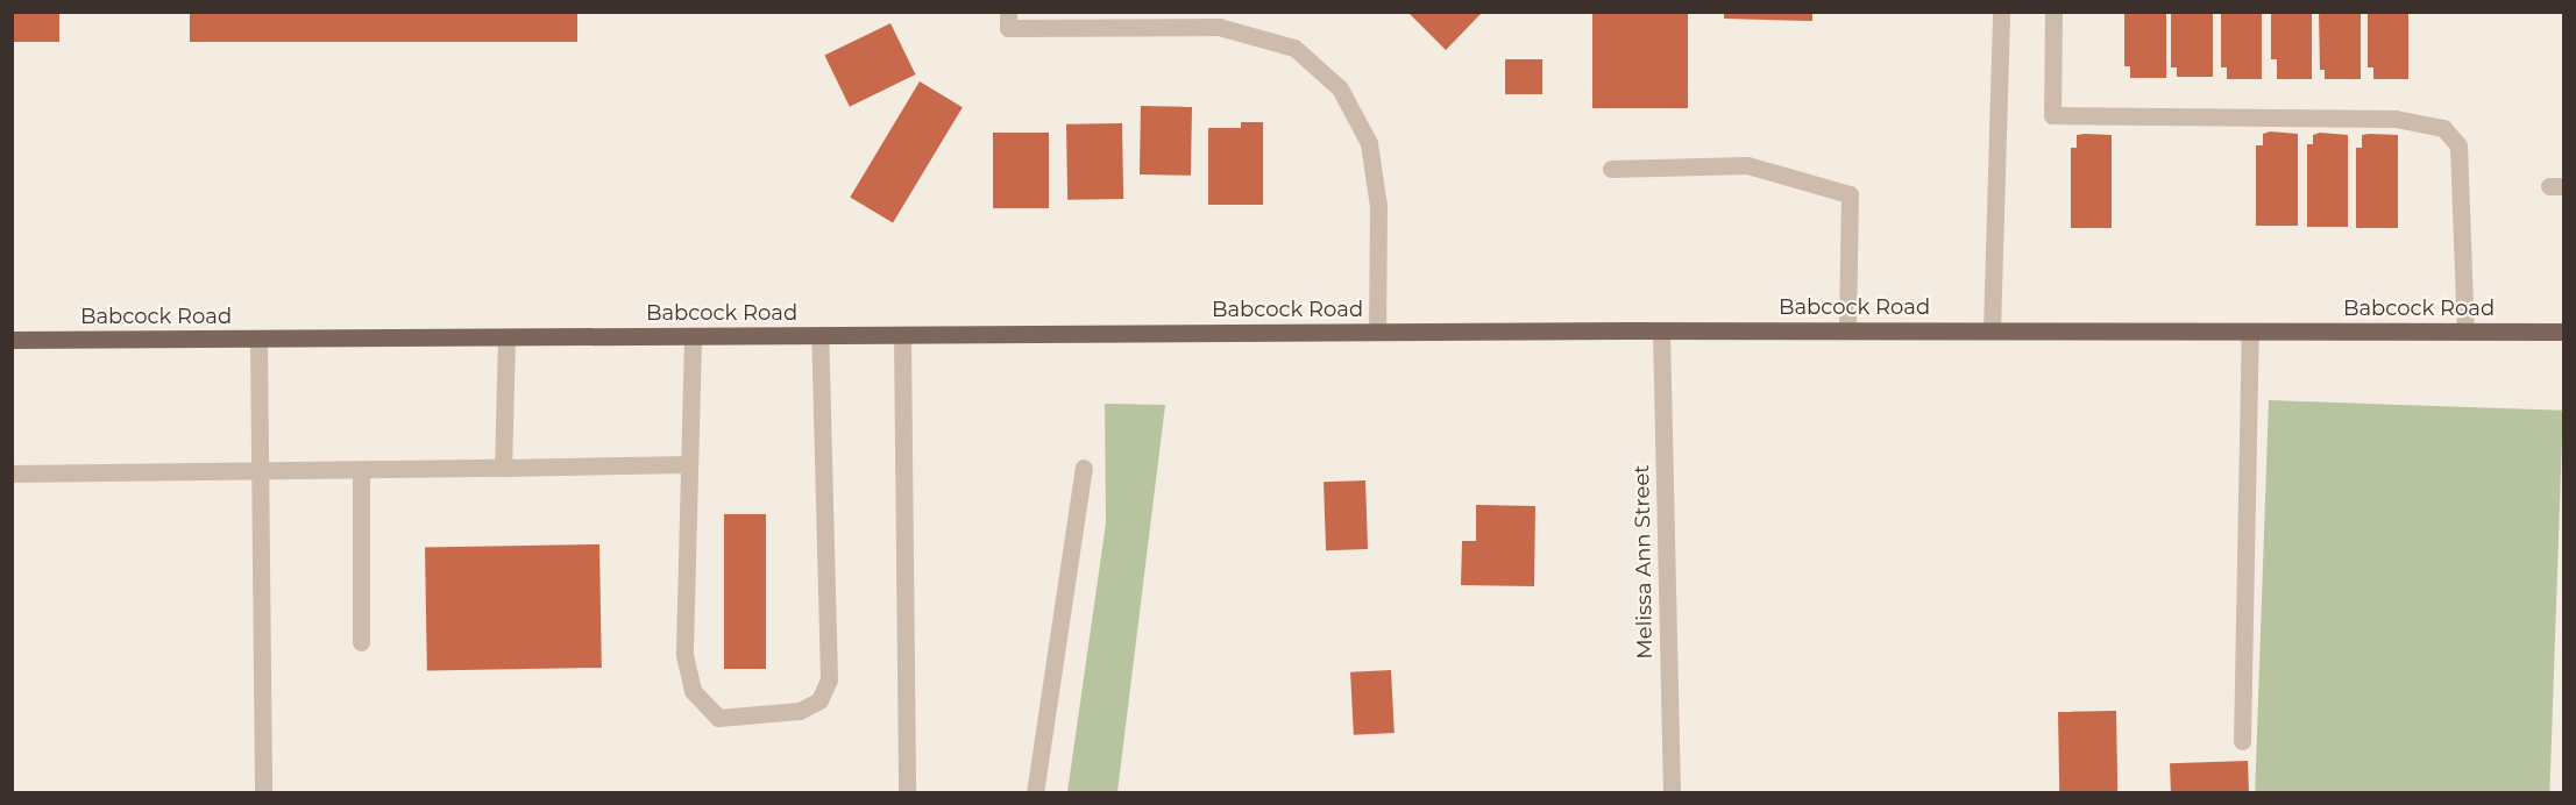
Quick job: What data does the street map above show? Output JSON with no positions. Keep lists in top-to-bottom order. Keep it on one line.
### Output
{"streets":{"main road":["Babcock Road"],"street":["Melissa Ann Street"]},"crossings":[["Babcock Road","Melissa Ann Street"]]}
